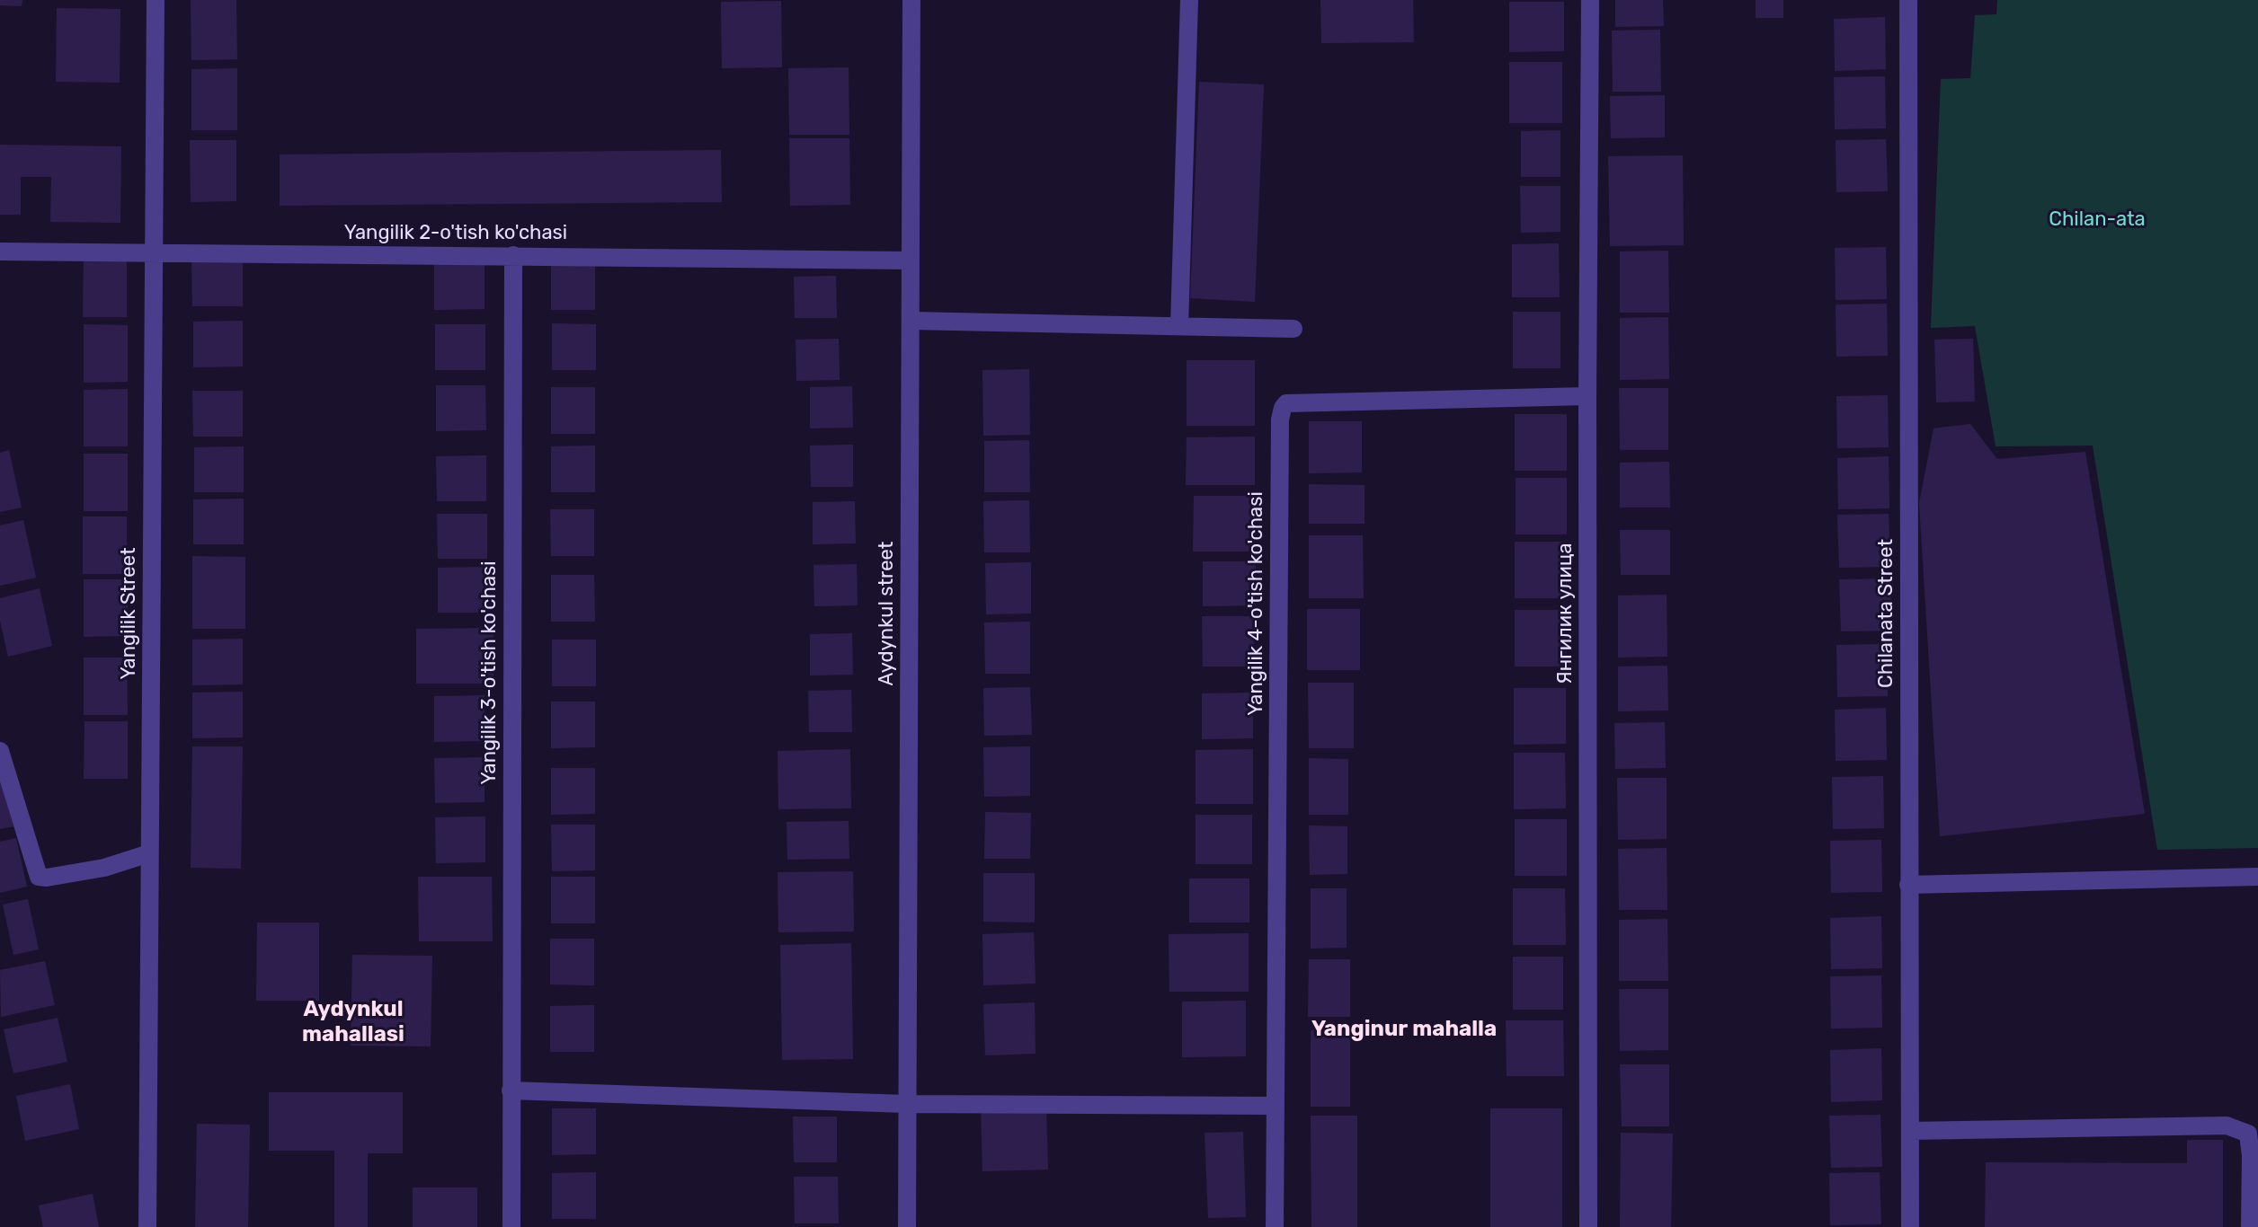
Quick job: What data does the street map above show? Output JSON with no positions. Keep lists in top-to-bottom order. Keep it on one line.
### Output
{"streets":{"street":["Yangilik 2-o'tish ko'chasi","Yangilik 4-o'tish ko'chasi","Yangilik Street","Aydynkul street","Янгилик улица","Chilanata Street","Yangilik 3-o'tish ko'chasi"]},"crossings":[["Yangilik 2-o'tish ko'chasi","Yangilik Street"],["Yangilik 2-o'tish ko'chasi","Aydynkul street"],["Yangilik 2-o'tish ko'chasi","Yangilik 3-o'tish ko'chasi"],["Yangilik 4-o'tish ko'chasi","Янгилик улица"]],"districts":["Aydynkul mahallasi","Yanginur mahalla"],"parks":["Chilan-ata"]}
